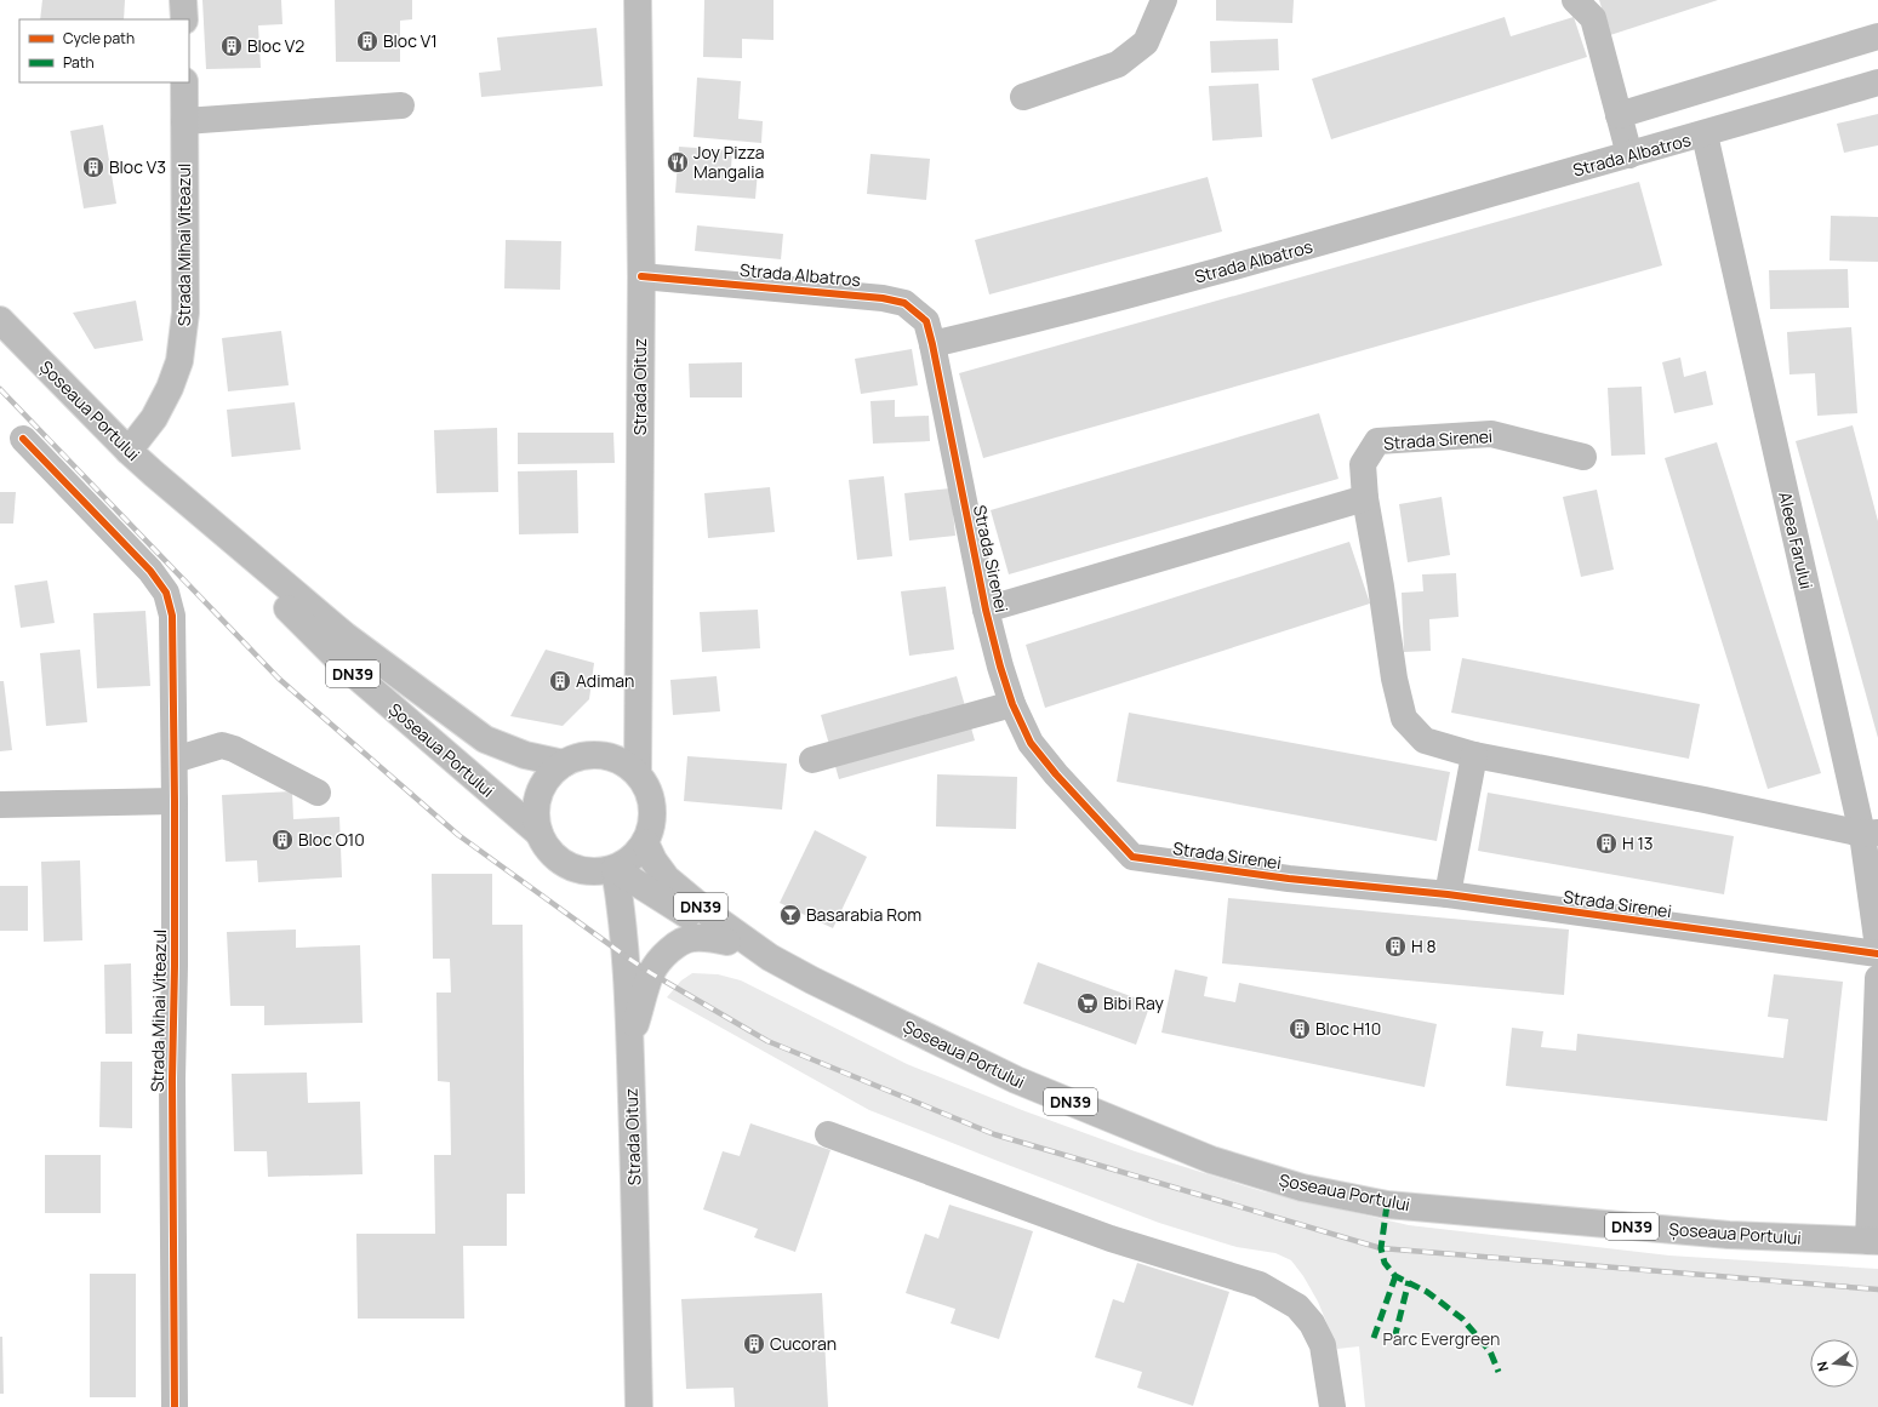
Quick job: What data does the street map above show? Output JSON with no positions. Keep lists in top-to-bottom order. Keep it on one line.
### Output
{"streets":{"main road":["Strada Mihai Viteazul","Strada Oituz","Șoseaua Portului","DN39"],"street":["Strada Albatros","Strada Sirenei","Aleea Farului"]},"crossings":[["Strada Albatros","Strada Oituz"],["Strada Albatros","Strada Sirenei"],["Strada Albatros","Aleea Farului"],["Strada Mihai Viteazul","Șoseaua Portului"],["Strada Oituz","Șoseaua Portului"],["Strada Oituz","DN39"],["Șoseaua Portului","DN39"],["Strada Sirenei","Aleea Farului"]],"parks":["Parc Evergreen"],"places":{"building":["Bloc V1","Bloc V2","Bloc V3","Adiman","Bloc O10","H 13","H 8","Bloc H10","Cucoran"],"restaurant":["Joy Pizza Mangalia"],"bar":["Basarabia Rom"],"supermarket":["Bibi Ray"]},"legend":["Cycle path","Path"],"north":"left"}
